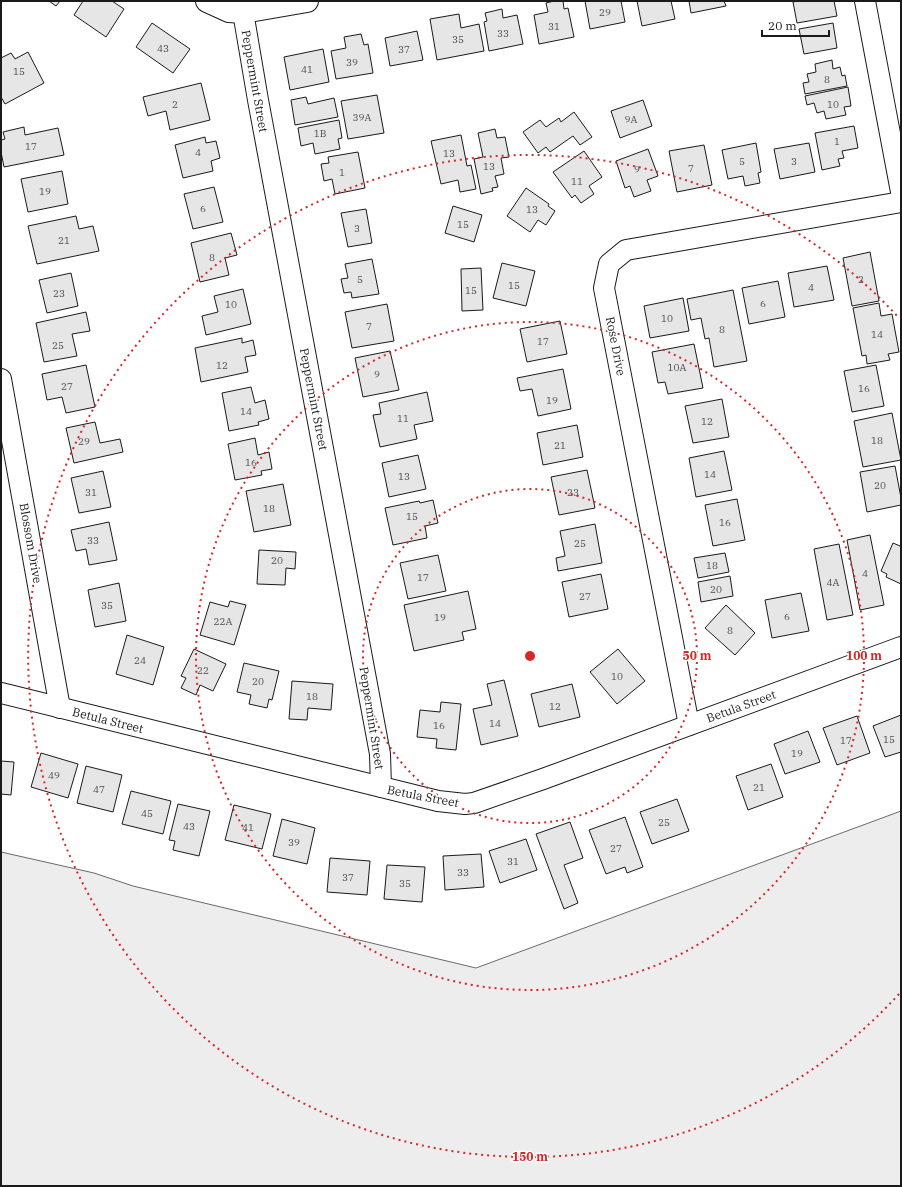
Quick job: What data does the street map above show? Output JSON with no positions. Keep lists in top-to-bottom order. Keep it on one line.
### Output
{"streets":{"street":["Peppermint Street","Rose Drive","Blossom Drive","Betula Street"]},"crossings":[["Peppermint Street","Betula Street"],["Rose Drive","Betula Street"],["Blossom Drive","Betula Street"]],"house_numbers":["29","31","33","35","43","37","39","41","15","8","2","10","39A","9A","1B","1","17","4","13","5","3","13","7","9","1","11","19","6","13","15","3","21","8","5","2","15","4","15","23","6","10","10","7","8","14","17","25","12","10A","9","27","16","19","14","11","12","18","29","21","16","14","13","20","31","23","18","15","16","33","25","20","18","4","17","4A","20","27","35","6","19","22A","8","24","22","10","20","18","12","14","16","15","17","19","49","21","47","45","25","43","41","39","27","31","33","37","35"],"scale_bar":"20 m","rings":["50 m","100 m","150 m"]}
